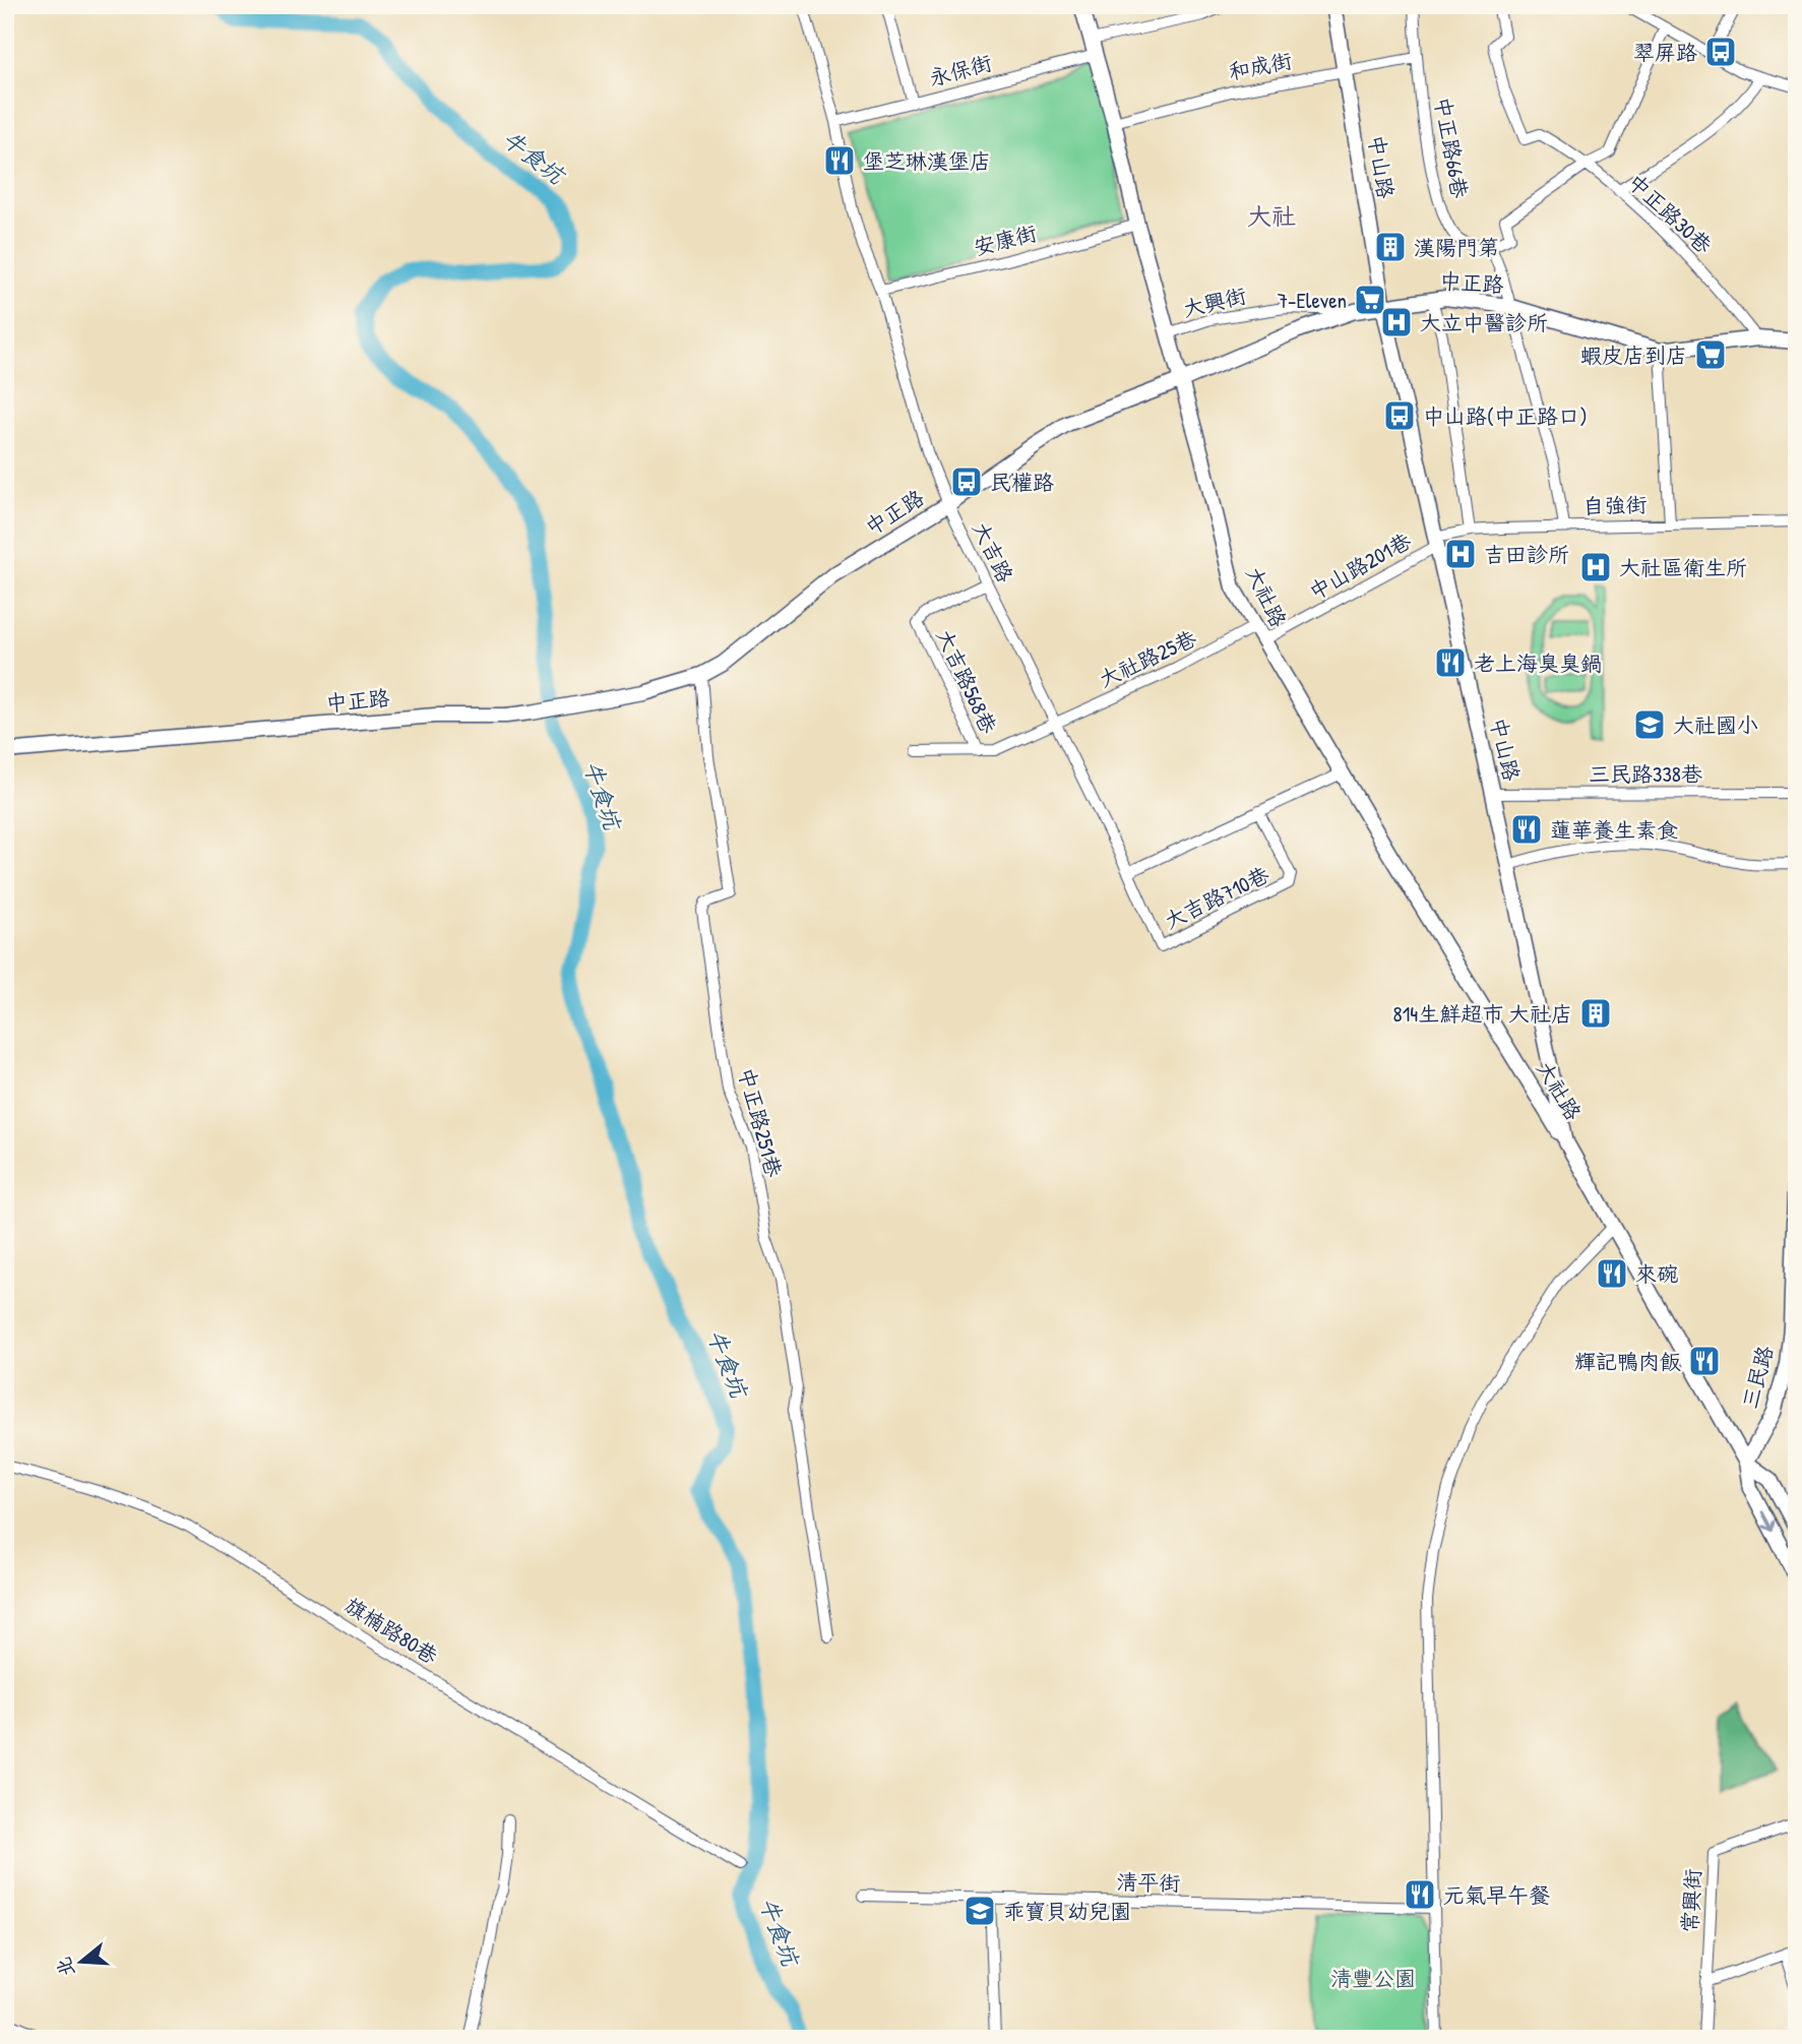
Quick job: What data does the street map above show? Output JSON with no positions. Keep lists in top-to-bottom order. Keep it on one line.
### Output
{"streets":{"street":["和成街","永保街","中正路66巷","中山路","中正路30巷","安康街","中正路","大興街","自強街","大吉路","中山路201巷","大社路","大社路25巷","大吉路568巷","三民路338巷","大吉路710巷","中正路251巷","三民路","旗楠路80巷","清平街","常興街"]},"crossings":[["和成街","中正路66巷"],["和成街","中山路"],["和成街","大社路"],["永保街","大吉路"],["永保街","大社路"],["中山路","中正路"],["中山路","自強街"],["中山路","中山路201巷"],["中山路","大社路"],["中山路","三民路338巷"],["中山路","三民路"],["中正路30巷","中正路"],["安康街","大吉路"],["安康街","大社路"],["中正路","大興街"],["中正路","大吉路"],["中正路","大社路"],["中正路","中正路251巷"],["大興街","大社路"],["自強街","中山路201巷"],["大吉路","大社路25巷"],["大吉路","大吉路568巷"],["大吉路","大吉路710巷"],["中山路201巷","大社路"],["大社路","大社路25巷"],["大社路25巷","大吉路568巷"]],"districts":["大社"],"water":["牛食坑"],"parks":["清豐公園"],"places":{"bus stop":["翠屏路","中山路(中正路口)","民權路"],"restaurant":["堡芝琳漢堡店","老上海臭臭鍋","蓮華養生素食","來碗","輝記鴨肉飯","元氣早午餐"],"building":["漢陽門第","814生鮮超市 大社店"],"supermarket":["7-Eleven","蝦皮店到店"],"hospital":["大立中醫診所","吉田診所","大社區衛生所"],"school or university":["大社國小","乖寶貝幼兒園"]},"north":"left"}
